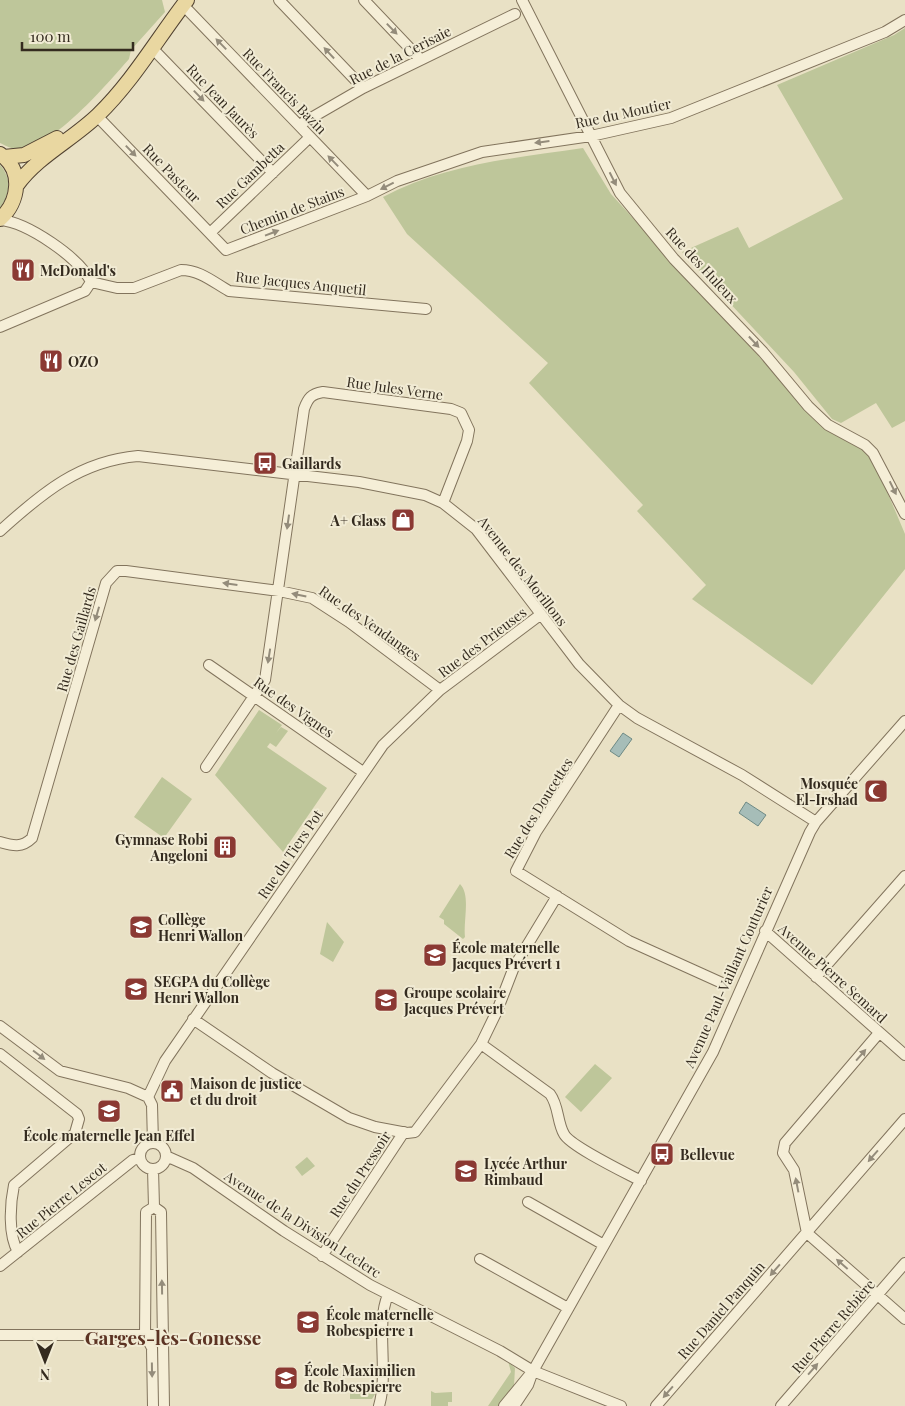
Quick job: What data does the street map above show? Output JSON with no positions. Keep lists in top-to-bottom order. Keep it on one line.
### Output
{"streets":{"street":["Rue de la Cerisaie","Rue Francis Bazin","Rue Jean Jaurès","Rue du Moutier","Rue Pasteur","Rue Gambetta","Chemin de Stains","Rue des Huleux","Rue Jacques Anquetil","Rue Jules Verne","Avenue des Morillons","Rue des Vendanges","Rue des Gaillards","Rue des Prieuses","Rue des Vignes","Rue des Doucettes","Rue du Tiers Pot","Avenue Pierre Semard","Avenue Paul-Vaillant Couturier","Rue du Pressoir","Rue Pierre Lescot","Avenue de la Division Leclerc","Rue Daniel Panquin","Rue Pierre Rebière"]},"crossings":[["Rue de la Cerisaie","Rue Francis Bazin"],["Rue Francis Bazin","Rue du Moutier"],["Rue Francis Bazin","Rue Gambetta"],["Rue Francis Bazin","Chemin de Stains"],["Rue Jean Jaurès","Rue Gambetta"],["Rue du Moutier","Chemin de Stains"],["Rue du Moutier","Rue des Huleux"],["Rue Pasteur","Rue Gambetta"],["Rue Pasteur","Chemin de Stains"],["Rue Jules Verne","Avenue des Morillons"],["Avenue des Morillons","Rue des Prieuses"],["Avenue des Morillons","Rue des Doucettes"],["Avenue des Morillons","Avenue Paul-Vaillant Couturier"],["Rue des Vendanges","Rue des Gaillards"],["Rue des Vendanges","Rue des Prieuses"],["Rue des Vendanges","Rue du Tiers Pot"],["Rue des Prieuses","Rue du Tiers Pot"],["Rue des Vignes","Rue du Tiers Pot"],["Avenue Pierre Semard","Avenue Paul-Vaillant Couturier"],["Avenue Paul-Vaillant Couturier","Avenue de la Division Leclerc"],["Rue du Pressoir","Avenue de la Division Leclerc"],["Rue Pierre Lescot","Avenue de la Division Leclerc"]],"one_way":["Rue Jean Jaurès","Rue du Moutier","Rue Pasteur","Chemin de Stains","Rue des Huleux","Rue des Vendanges","Rue Daniel Panquin","Rue Pierre Rebière"],"districts":["Garges-lès-Gonesse"],"places":{"restaurant":["McDonald's","OZO"],"bus stop":["Gaillards","Bellevue"],"shop":["A+ Glass"],"mosque":["Mosquée El-Irshad"],"building":["Gymnase Robi Angeloni"],"school or university":["Collège Henri Wallon","École maternelle Jacques Prévert 1","SEGPA du Collège Henri Wallon","Groupe scolaire Jacques Prévert","École maternelle Jean Effel","Lycée Arthur Rimbaud","École maternelle Robespierre 1","École Maximilien de Robespierre"],"public building":["Maison de justice et du droit"]},"scale_bar":"100 m","north":"bottom"}
